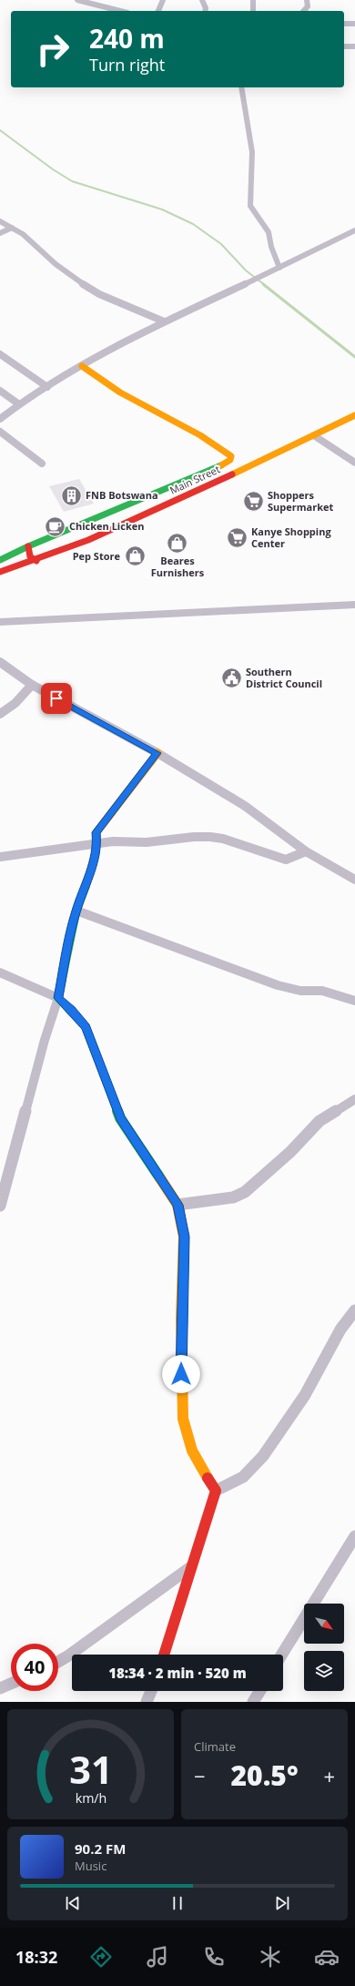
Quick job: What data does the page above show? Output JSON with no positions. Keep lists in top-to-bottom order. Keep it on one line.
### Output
{"streets":{"main road":["Main Street"]},"places":{"building":["FNB Botswana"],"supermarket":["Shoppers Supermarket","Kanye Shopping Center"],"cafe":["Chicken Licken"],"shop":["Beares Furnishers","Pep Store"],"public building":["Southern District Council"]},"north":"bottom right","page":{"turn":["240 m","Turn right"],"limit":"40","trip":"18:34 · 2 min · 520 m","tile":"Climate","heat":["−","20.5°","+"],"song":["90.2 FM","Music"],"tabs":"18:32","gauge":["31","km/h"]}}
